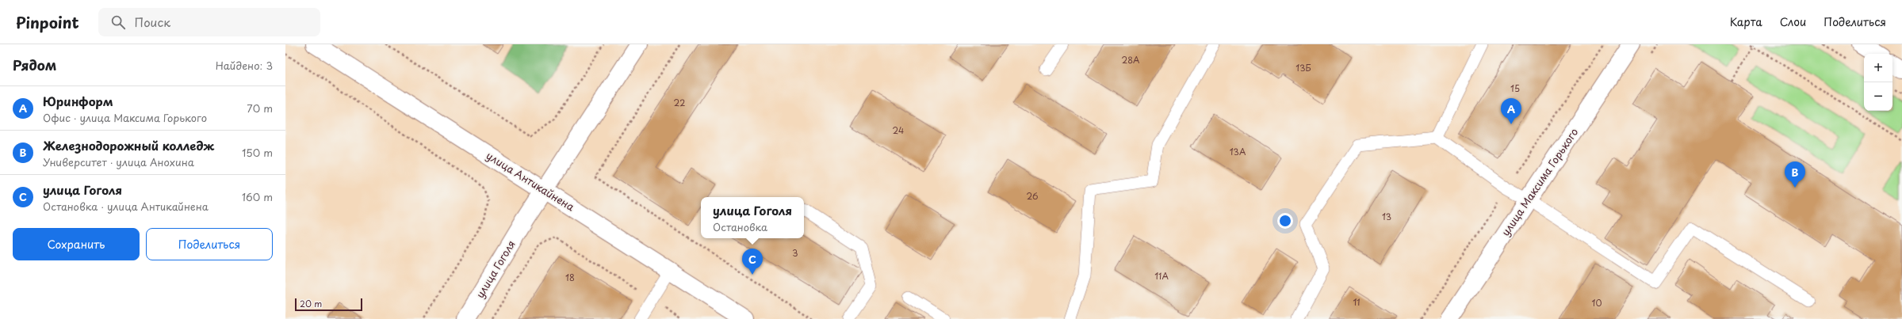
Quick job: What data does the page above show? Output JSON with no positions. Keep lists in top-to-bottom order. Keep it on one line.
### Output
{"streets":{"main road":["улица Антикайнена","улица Максима Горького","улица Гоголя"]},"crossings":[["улица Антикайнена","улица Гоголя"]],"house_numbers":["28А","13Б","15","22","24","13А","26","13","3","11А","18","11","10"],"scale_bar":"20 m","page":{"header":"Pinpoint","search":"Поиск","nav":["Карта","Слои","Поделиться"],"heading":["Рядом","Найдено: 3"],"map_buttons":["+","−"],"list":[{"mark":"A","name":"Юринформ","note":"Офис · улица Максима Горького","value":"70 m"},{"mark":"B","name":"Железнодорожный колледж","note":"Университет · улица Анохина","value":"150 m"},{"mark":"C","name":"улица Гоголя","note":"Остановка · улица Антикайнена","value":"160 m"}],"pins":["A","B","C"],"popup":["улица Гоголя","Остановка"],"buttons":["Сохранить","Поделиться"],"scale":"20 m"}}
